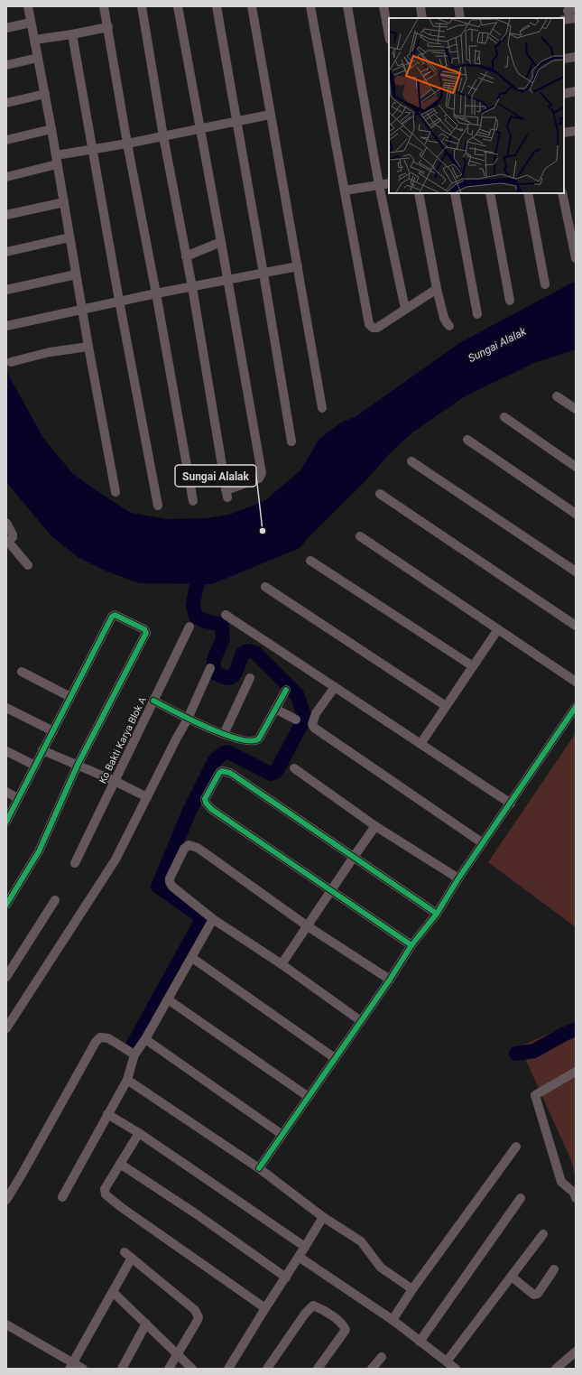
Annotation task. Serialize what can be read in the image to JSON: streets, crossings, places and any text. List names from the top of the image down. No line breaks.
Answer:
{"streets":{"street":["Ko Bakti Karya Blok A"]},"water":["Sungai Alalak"],"places":["Sungai Alalak"]}
